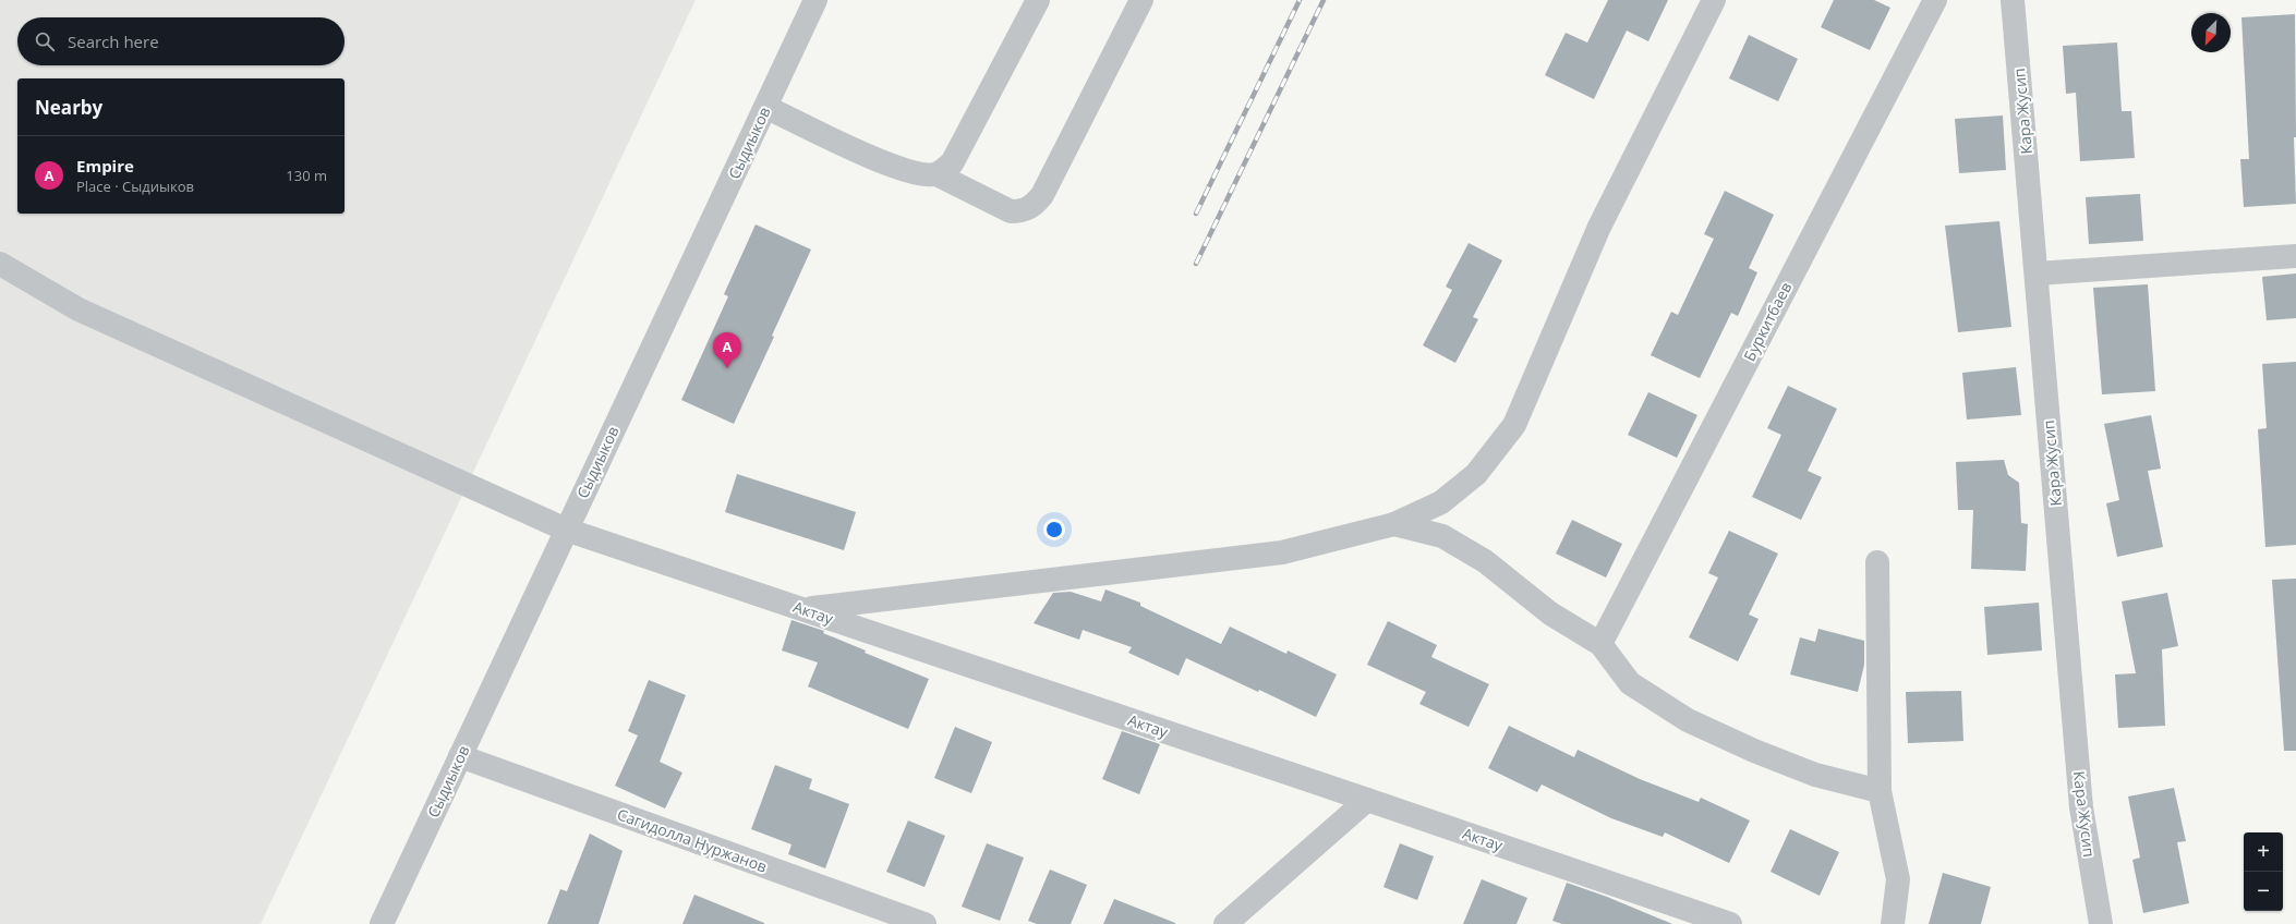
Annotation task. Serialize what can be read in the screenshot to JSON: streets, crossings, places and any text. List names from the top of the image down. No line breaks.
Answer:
{"streets":{"street":["Кара Жусип","Сыдиыков","Буркитбаев","Актау","Сагидолла Нуржанов"]},"crossings":[["Сыдиыков","Актау"],["Сыдиыков","Сагидолла Нуржанов"]],"north":"bottom left","page":{"search":"Search here","heading":"Nearby","list":[{"mark":"A","name":"Empire","note":"Place · Сыдиыков","value":"130 m"}],"pins":"A","map_buttons":["+","−"]}}
